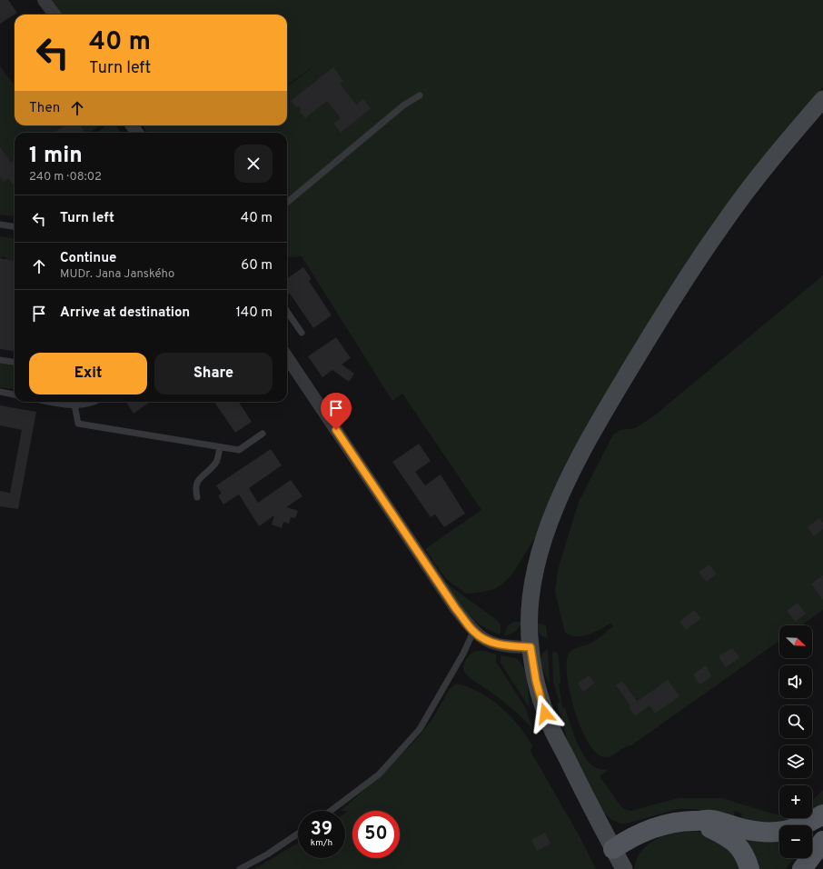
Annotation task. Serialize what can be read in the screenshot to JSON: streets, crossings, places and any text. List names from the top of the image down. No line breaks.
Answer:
{"north":"bottom right","page":{"turn":["40 m","Turn left"],"then":"Then","heading":["1 min","240 m · 08:02"],"list":[{"name":"Turn left","value":"40 m"},{"name":"Continue","note":"MUDr. Jana Janského","value":"60 m"},{"name":"Arrive at destination","value":"140 m"}],"buttons":["Exit","Share"],"map_buttons":["+","−"],"speed":"39 km/h","limit":"50"}}
